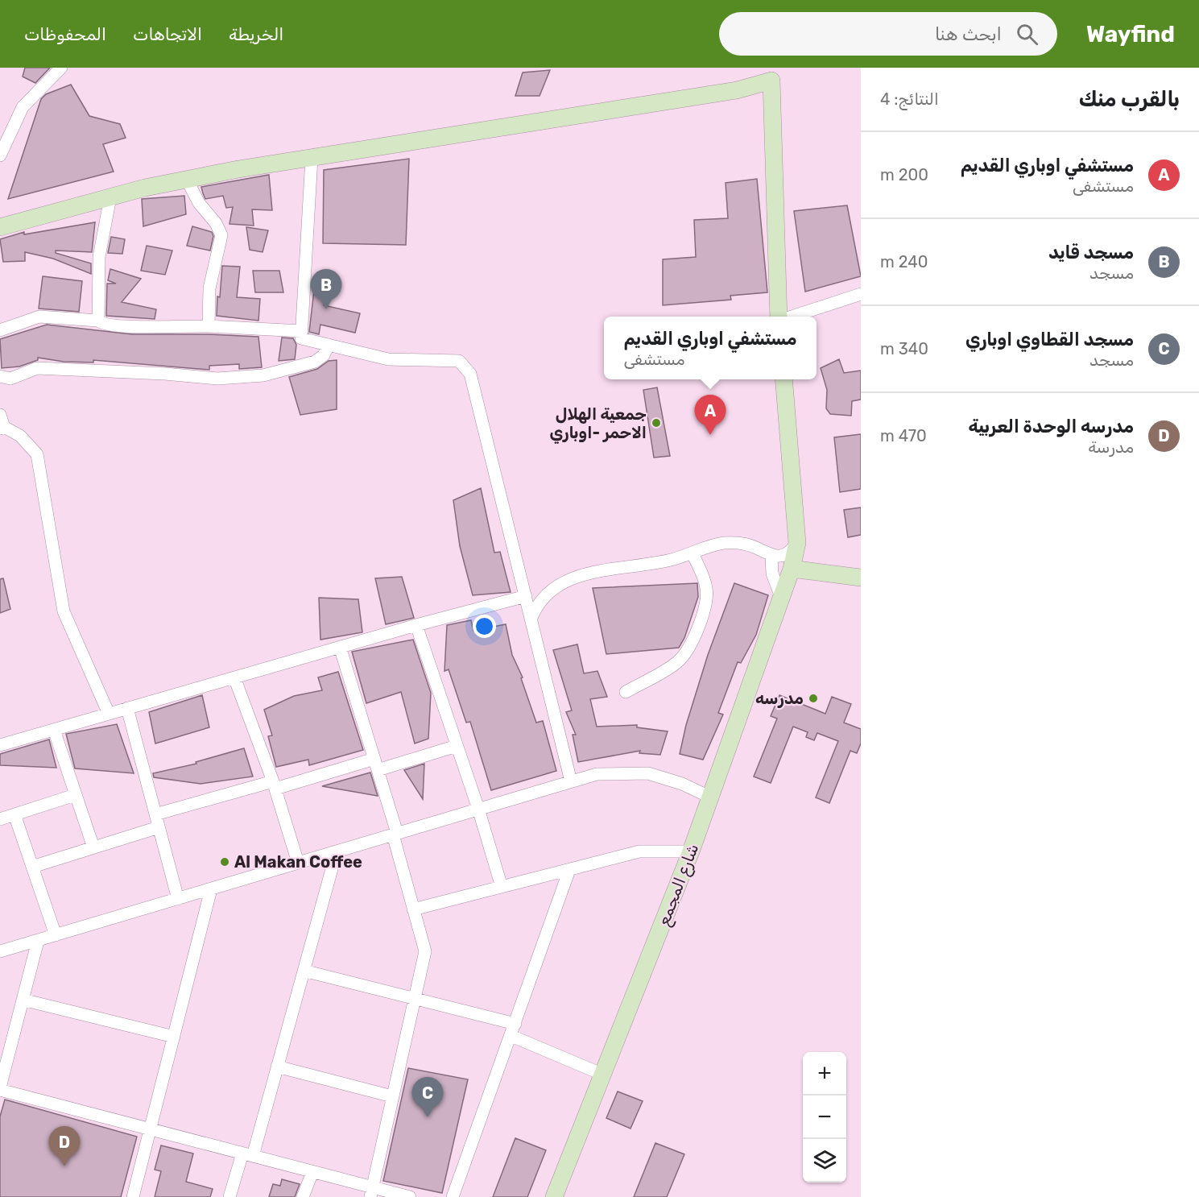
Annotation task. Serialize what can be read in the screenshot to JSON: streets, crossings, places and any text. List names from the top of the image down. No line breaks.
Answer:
{"streets":{"street":["شارع المجمع"]},"places":["جمعية الهلال الاحمر -اوباري","مدرسه","Al Makan Coffee"],"page":{"header":"Wayfind","search":"ابحث هنا","nav":["الخريطة","الاتجاهات","المحفوظات"],"heading":["بالقرب منك","النتائج: 4"],"list":[{"mark":"A","name":"مستشفي اوباري القديم","note":"مستشفى","value":"200 m"},{"mark":"B","name":"مسجد قايد","note":"مسجد","value":"240 m"},{"mark":"C","name":"مسجد القطاوي اوباري","note":"مسجد","value":"340 m"},{"mark":"D","name":"مدرسه الوحدة العربية","note":"مدرسة","value":"470 m"}],"pins":["B","A","C","D"],"popup":["مستشفي اوباري القديم","مستشفى"],"map_buttons":["+","−"]}}
